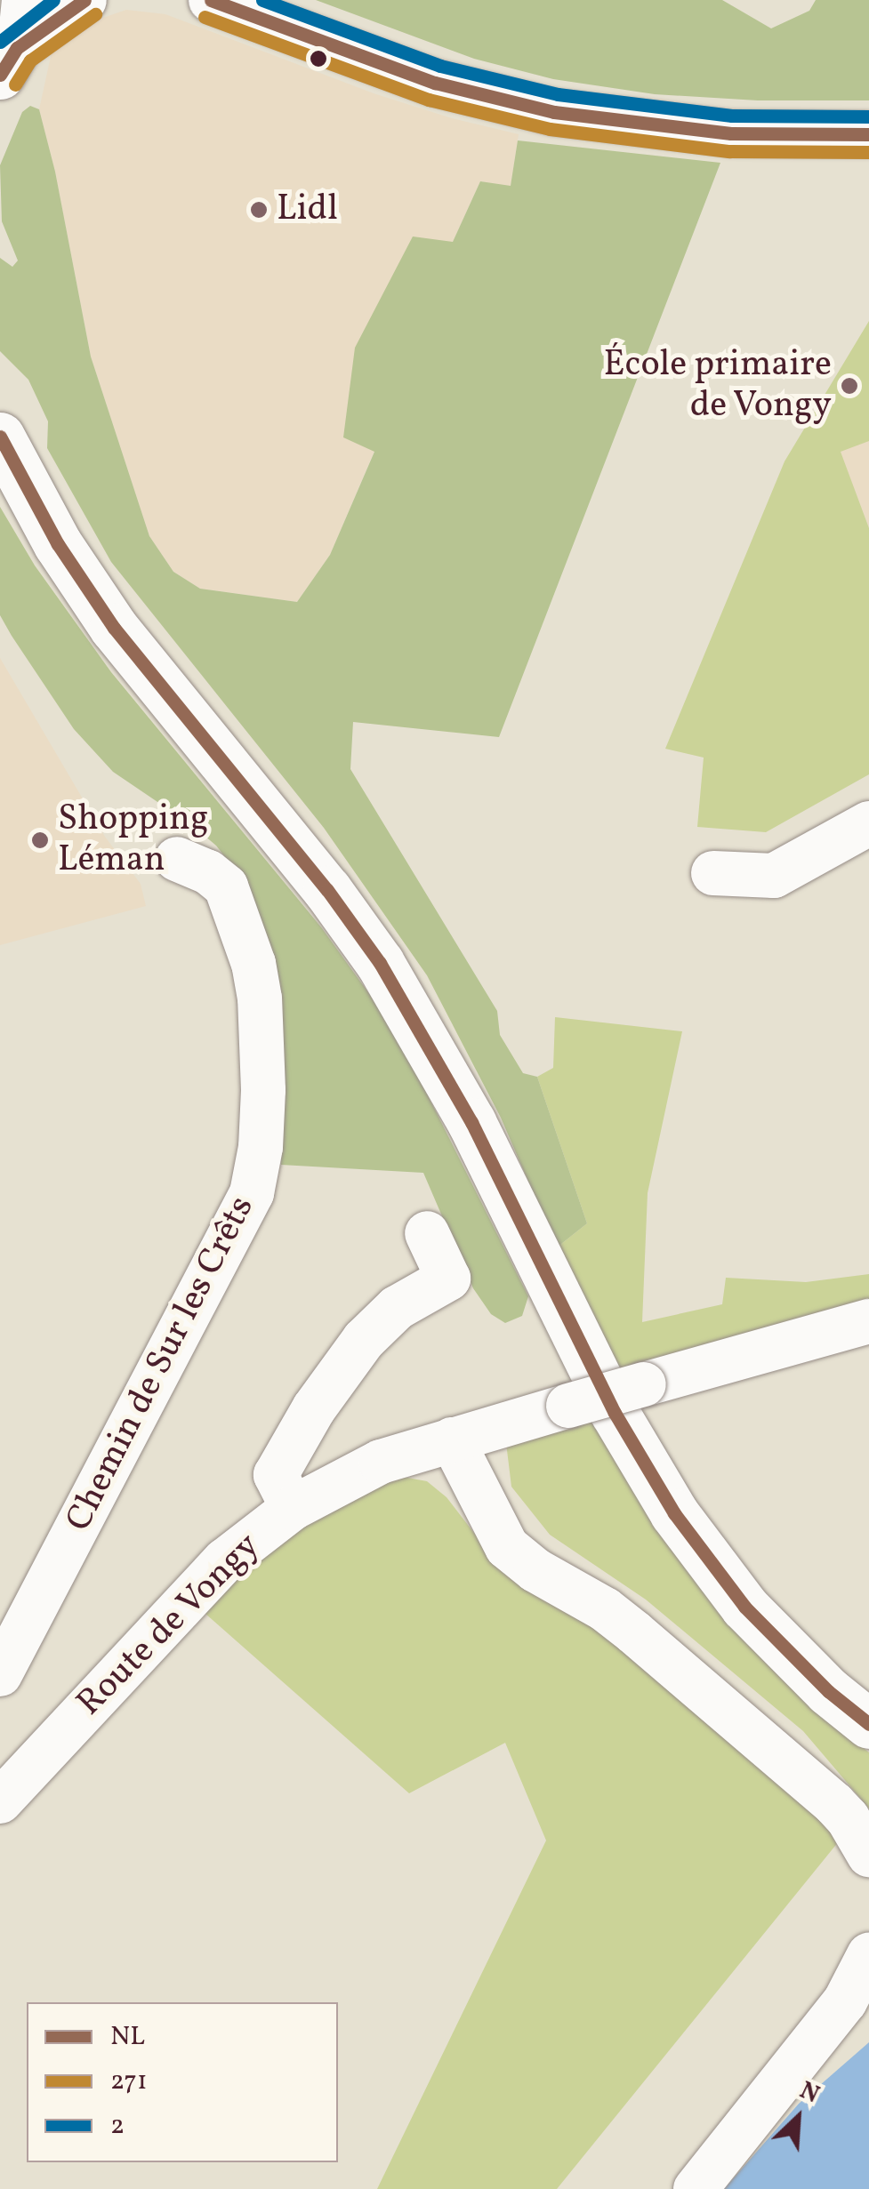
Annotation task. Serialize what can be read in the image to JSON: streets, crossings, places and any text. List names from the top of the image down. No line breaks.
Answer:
{"streets":{"street":["Chemin de Sur les Crêts","Route de Vongy"]},"places":["Lidl","École primaire de Vongy","Shopping Léman"],"lines":["transit line NL","transit line 2","transit line 271"],"legend":["NL","271","2"],"north":"top right"}
